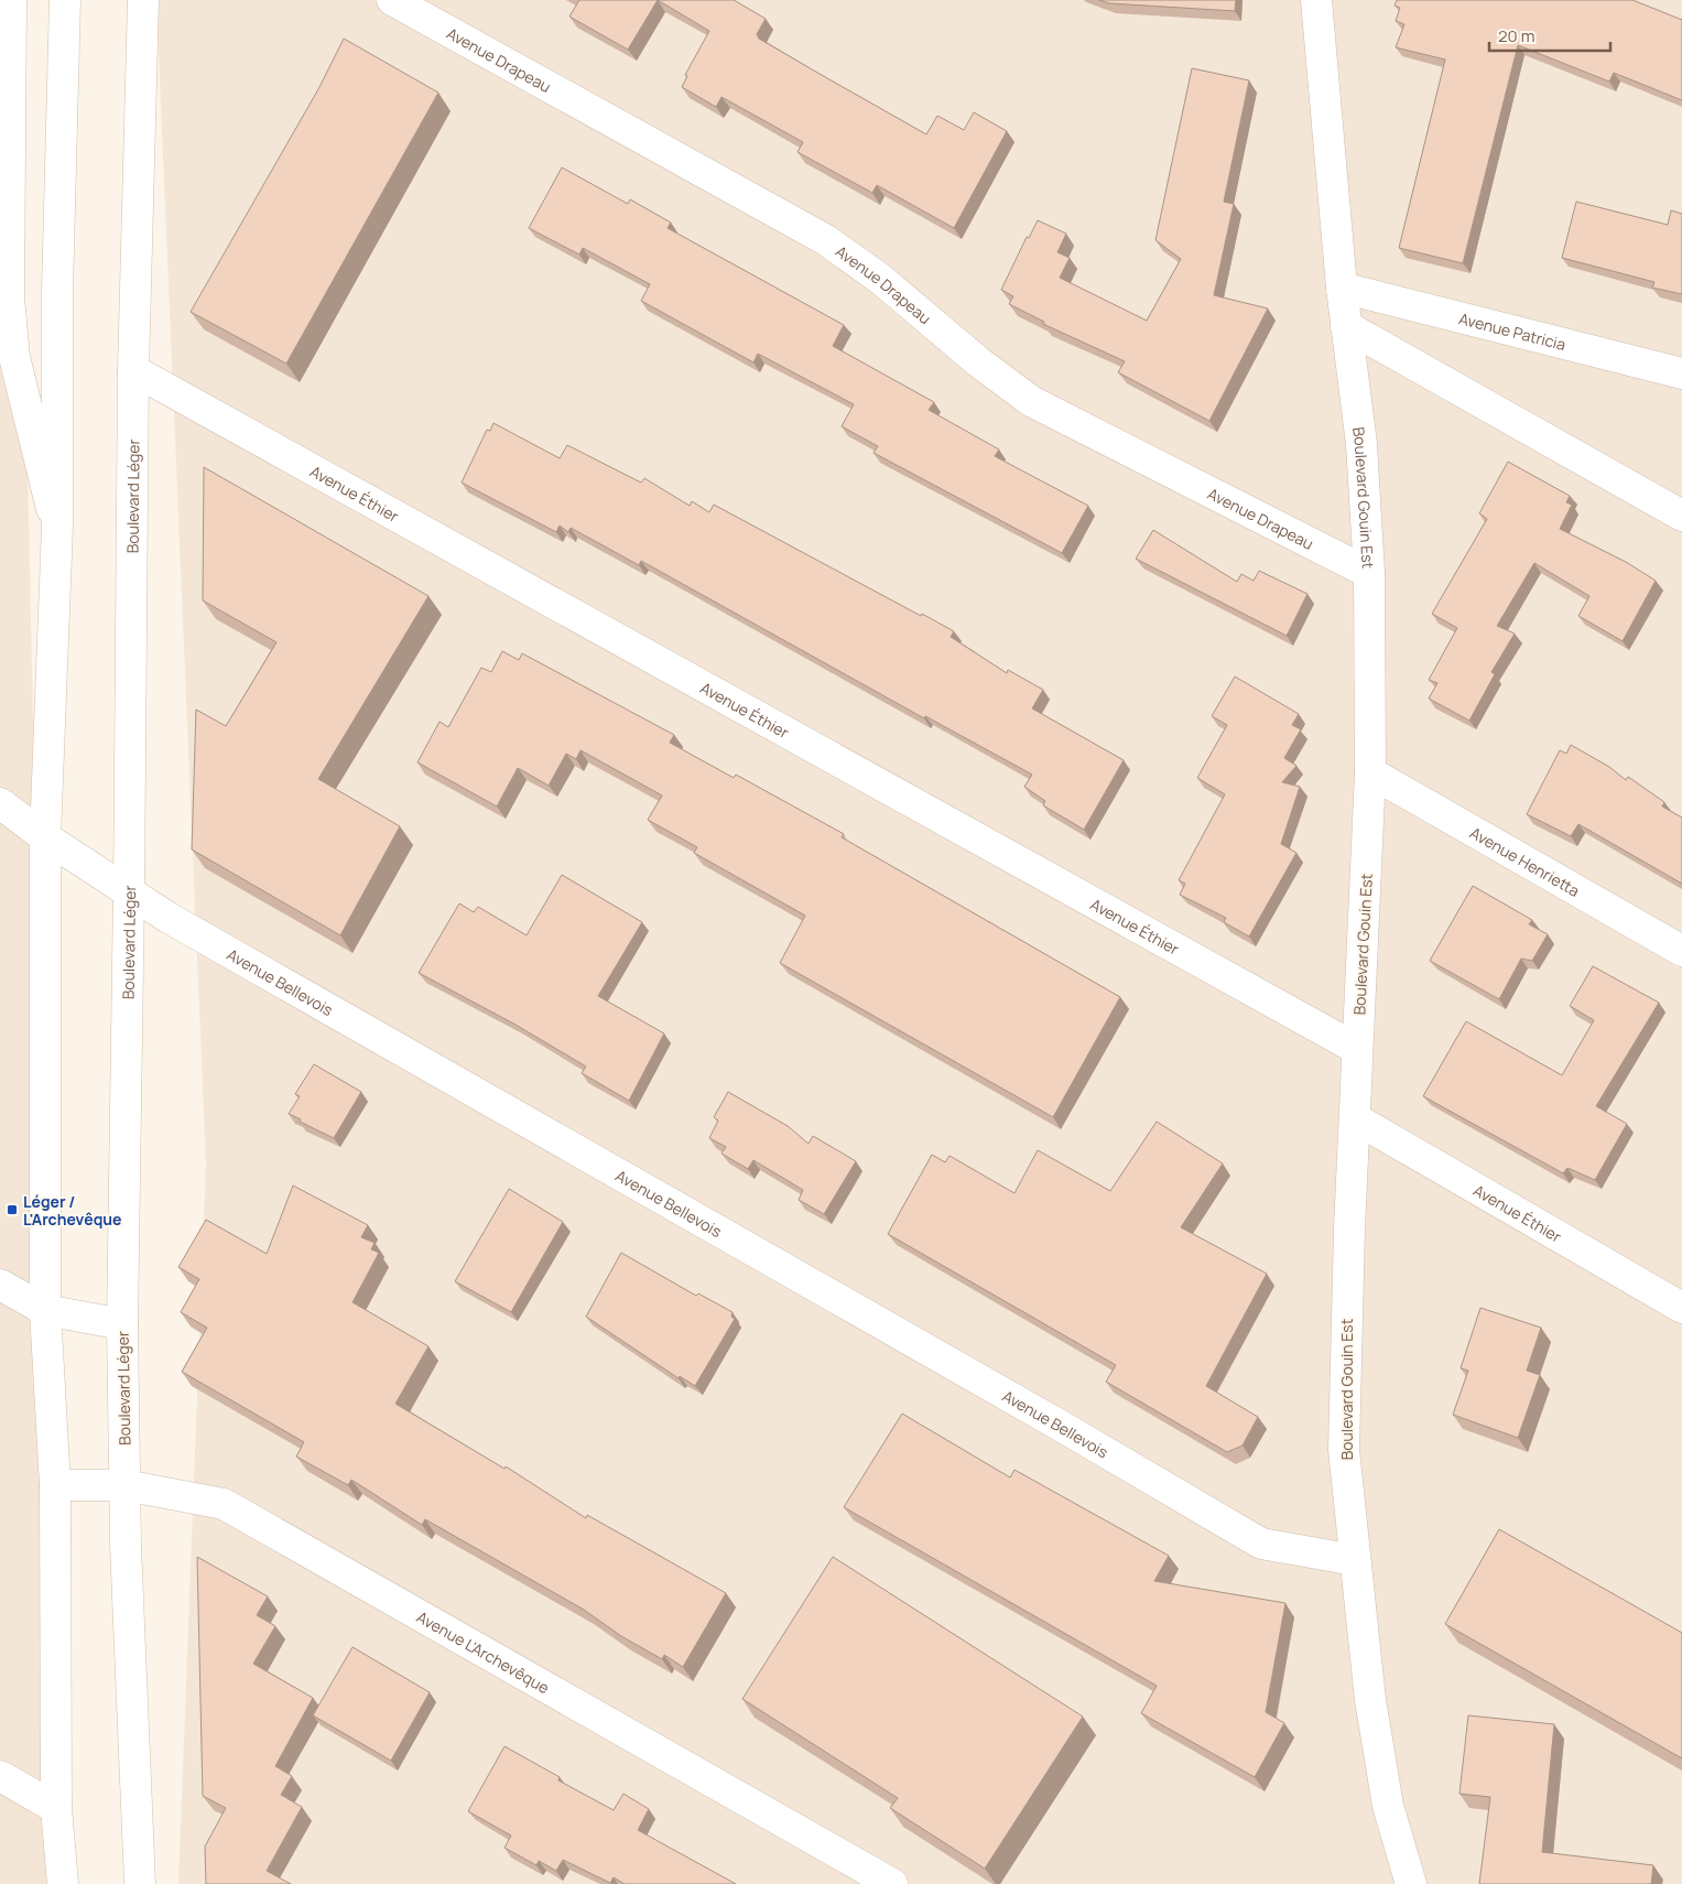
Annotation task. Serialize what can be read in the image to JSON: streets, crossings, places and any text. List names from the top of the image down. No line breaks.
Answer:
{"streets":{"street":["Avenue Drapeau","Avenue Patricia","Avenue Éthier","Boulevard Léger","Boulevard Gouin Est","Avenue Henrietta","Avenue Bellevois","Avenue L'Archevêque"]},"crossings":[["Avenue Drapeau","Boulevard Gouin Est"],["Avenue Patricia","Boulevard Gouin Est"],["Avenue Éthier","Boulevard Léger"],["Avenue Éthier","Boulevard Gouin Est"],["Boulevard Léger","Avenue Bellevois"],["Boulevard Léger","Avenue L'Archevêque"],["Boulevard Gouin Est","Avenue Henrietta"],["Boulevard Gouin Est","Avenue Bellevois"]],"places":{"transit":["Léger / L'Archevêque"]},"scale_bar":"20 m"}
